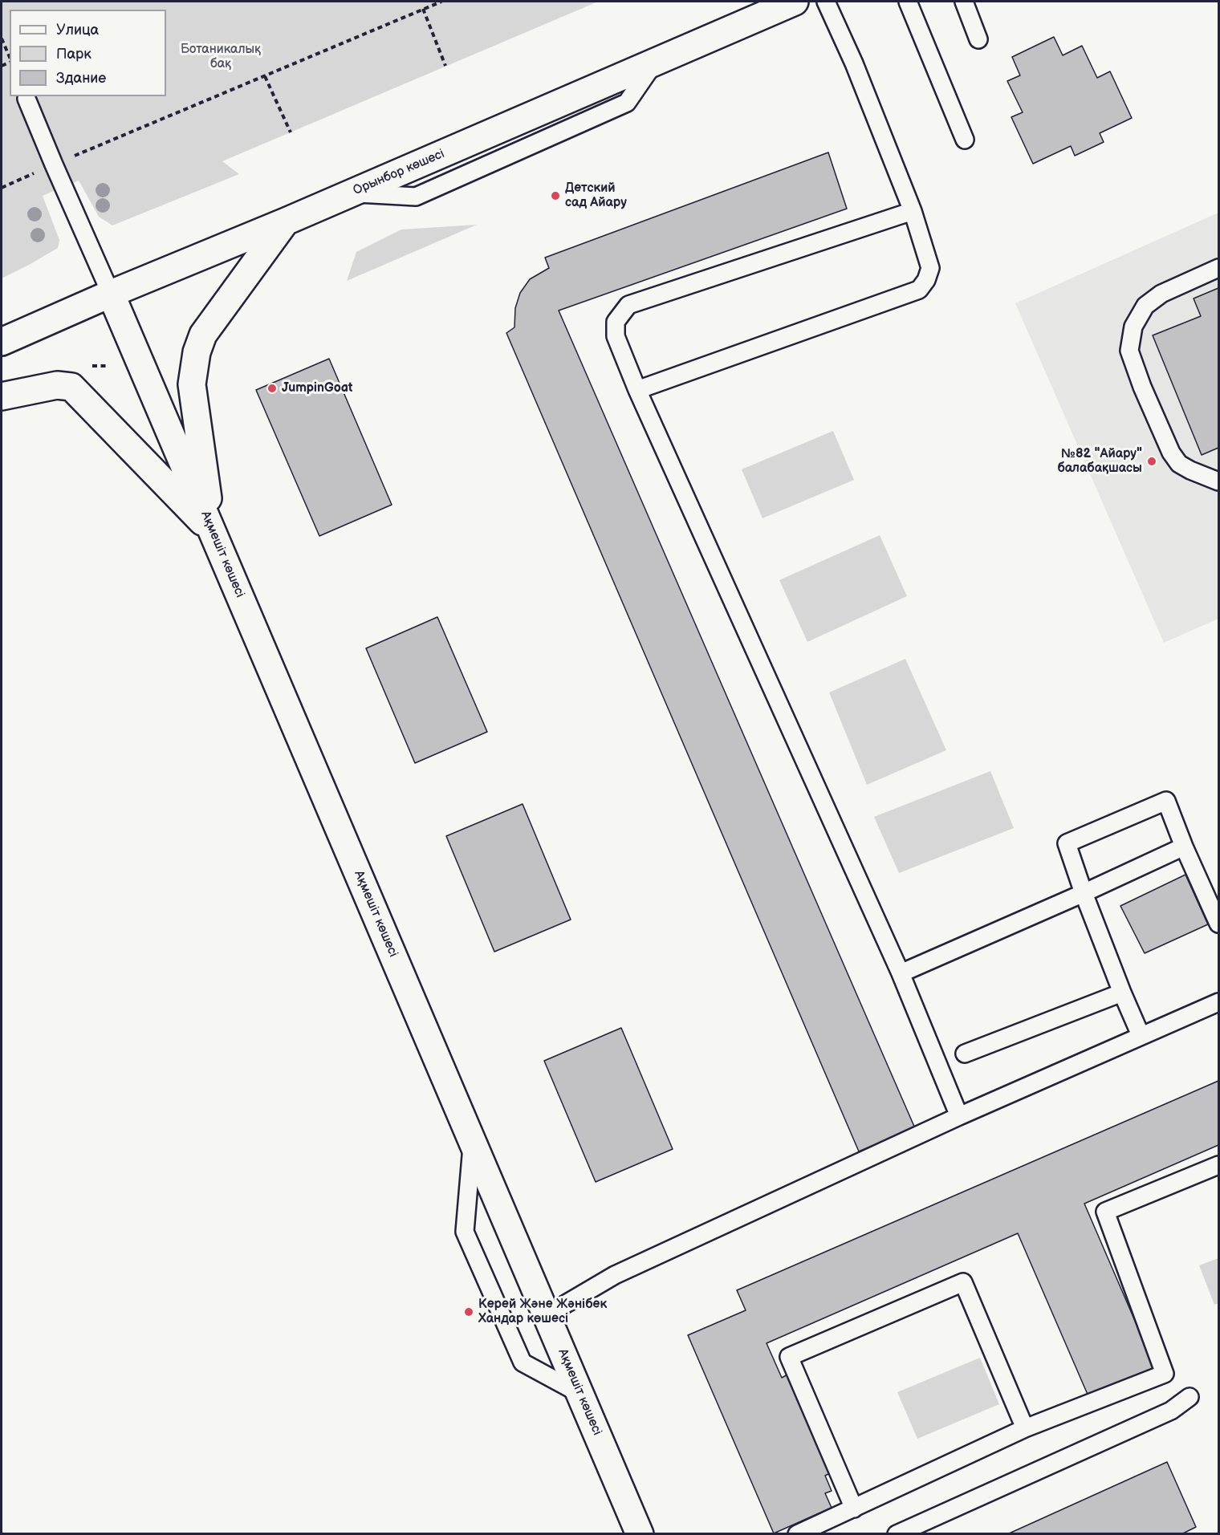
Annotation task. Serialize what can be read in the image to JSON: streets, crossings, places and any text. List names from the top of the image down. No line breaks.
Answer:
{"streets":{"street":["Орынбор көшесі","Ақмешіт көшесі"]},"crossings":[["Орынбор көшесі","Ақмешіт көшесі"]],"parks":["Ботаникалық бақ"],"places":["Детский сад Айару","JumpinGoat","№82 \"Айару\" балабақшасы","Керей Және Жәнібек Хандар көшесі"],"legend":["Улица","Парк","Здание"]}
